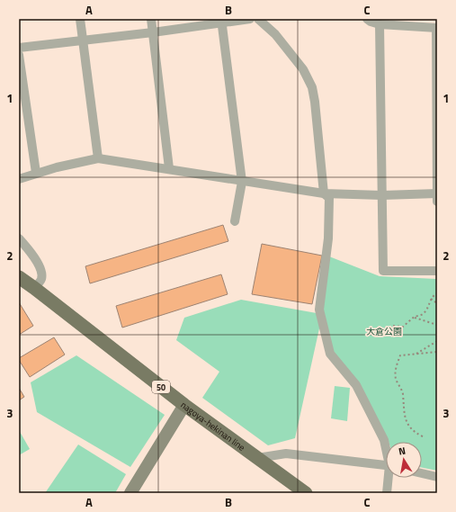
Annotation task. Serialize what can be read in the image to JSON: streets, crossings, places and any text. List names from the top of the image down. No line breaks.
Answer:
{"streets":{"main road":["50","nagoya-hekinan line"]},"parks":["大倉公園"],"north":"top","grid":{"columns":["A","B","C"],"rows":["1","2","3"]}}
